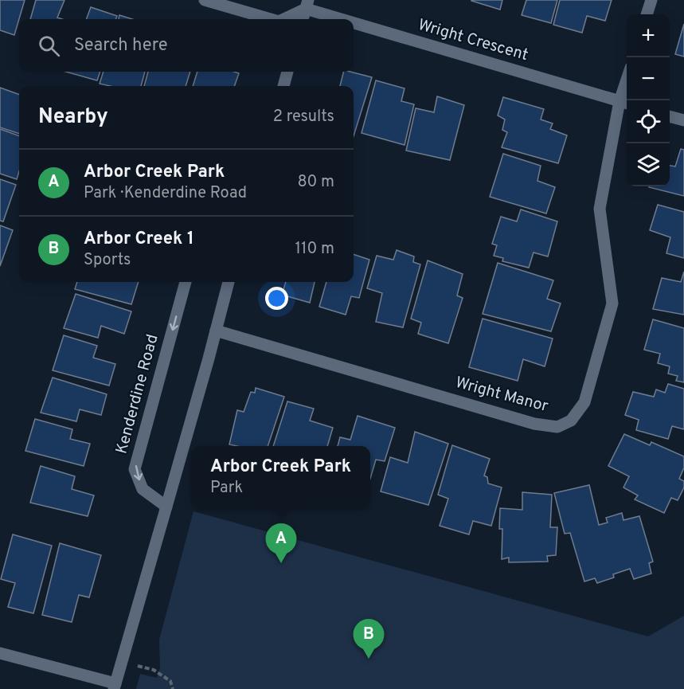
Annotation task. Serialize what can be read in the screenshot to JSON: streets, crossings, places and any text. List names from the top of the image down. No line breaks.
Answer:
{"streets":{"street":["Wright Crescent","Kenderdine Road","Wright Manor"]},"crossings":[["Wright Crescent","Wright Manor"]],"page":{"map_buttons":["+","−"],"search":"Search here","heading":["Nearby","2 results"],"list":[{"mark":"A","name":"Arbor Creek Park","note":"Park · Kenderdine Road","value":"80 m"},{"mark":"B","name":"Arbor Creek 1","note":"Sports","value":"110 m"}],"popup":["Arbor Creek Park","Park"],"pins":["A","B"]}}
